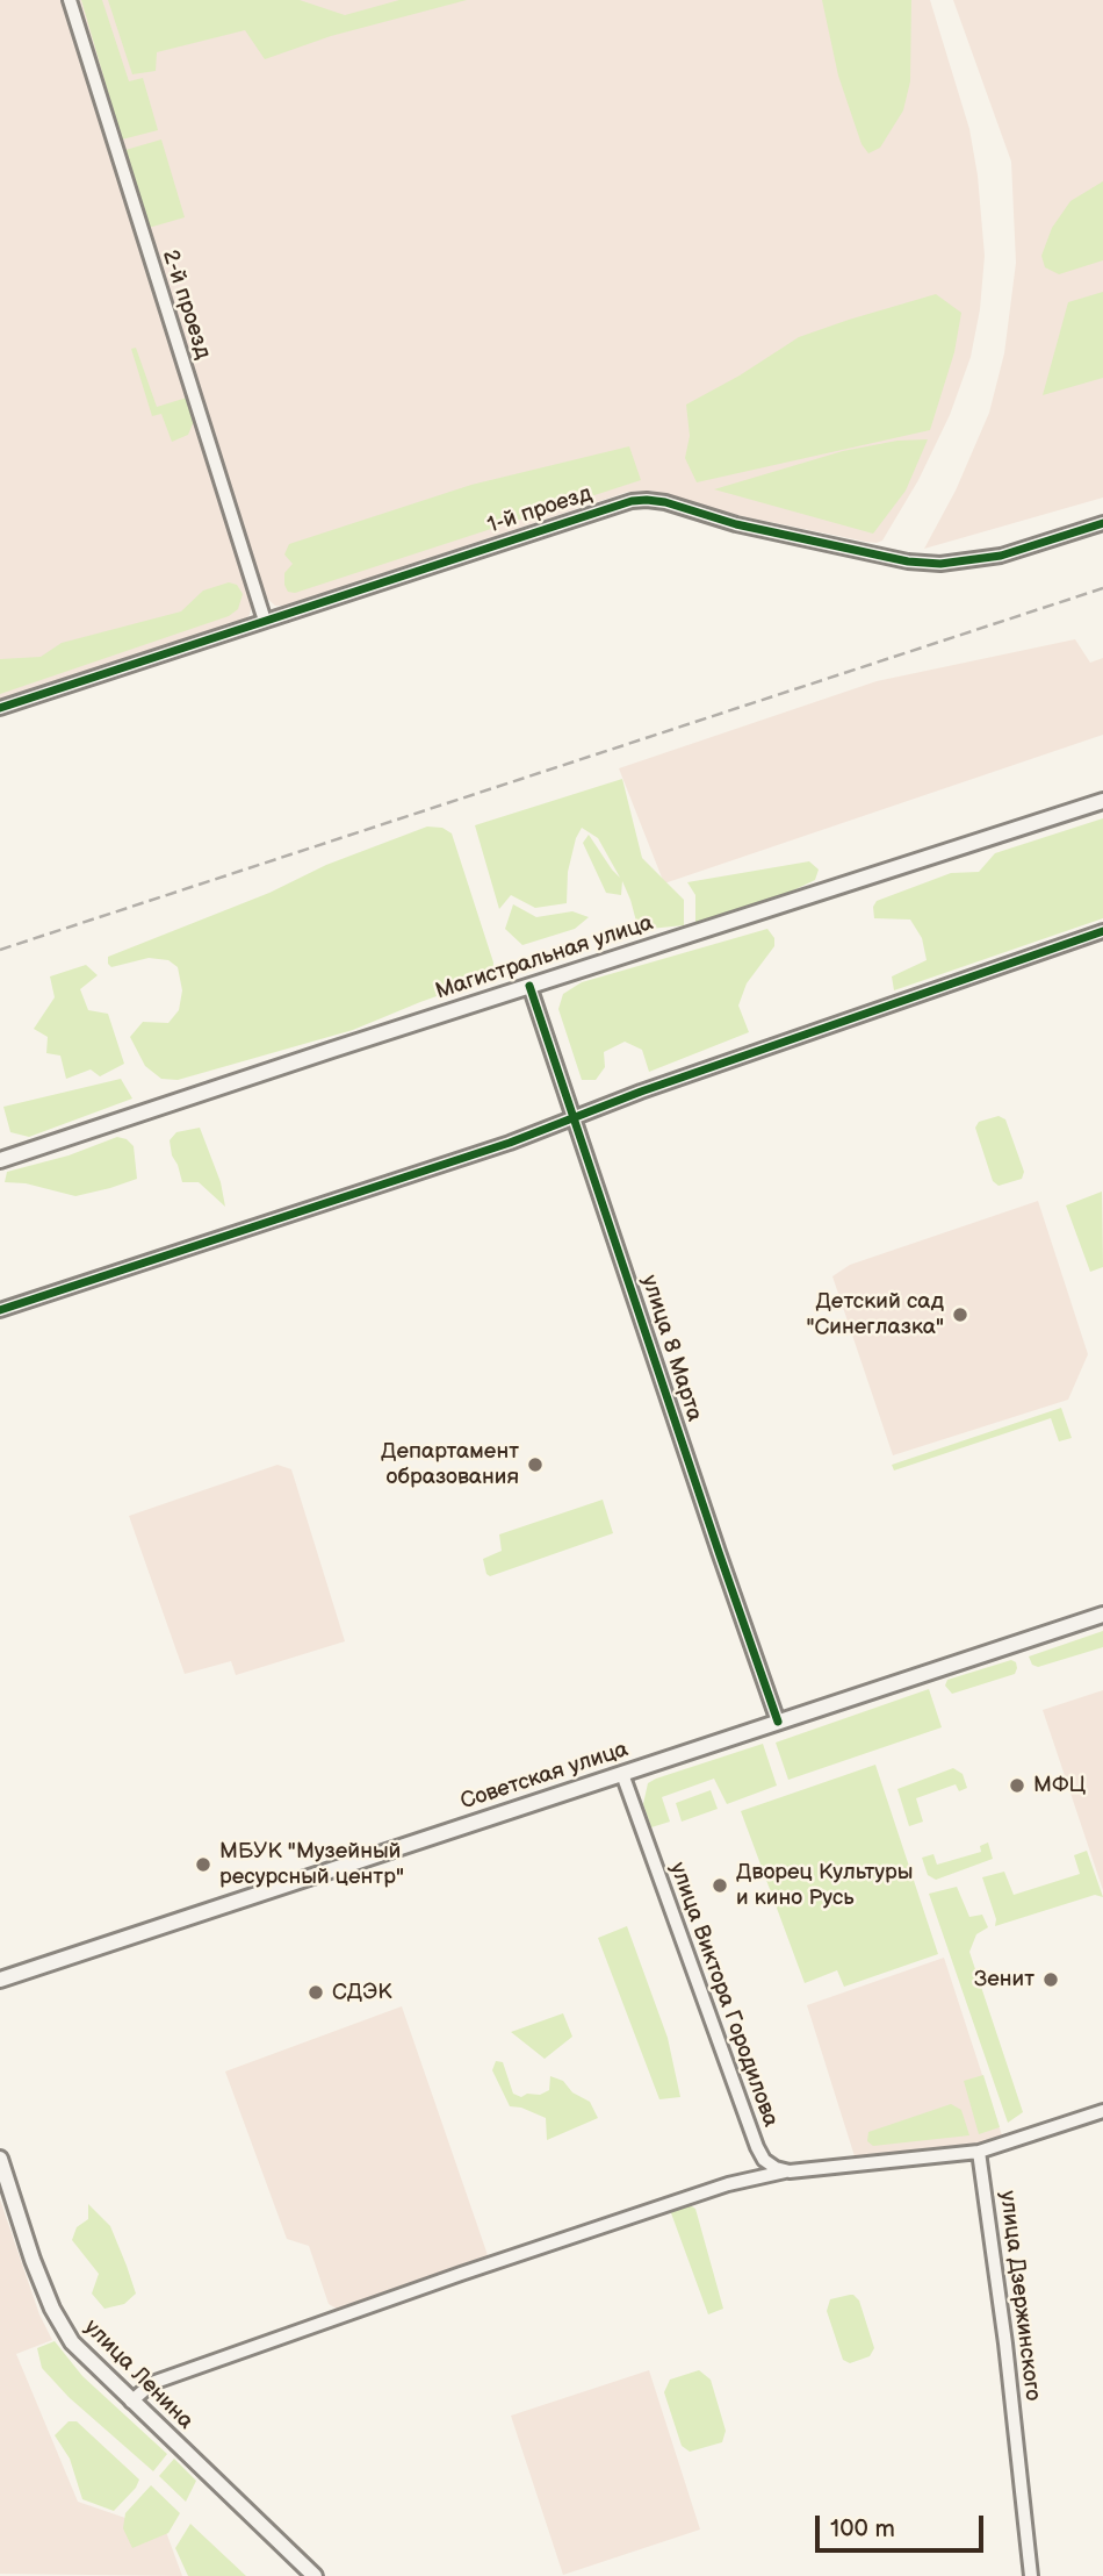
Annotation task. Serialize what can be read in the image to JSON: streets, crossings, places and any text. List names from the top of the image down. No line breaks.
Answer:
{"streets":{"main road":["Магистральная улица","Советская улица","улица Ленина"],"street":["2-й проезд","1-й проезд","улица 8 Марта","улица Виктора Городилова","улица Дзержинского"]},"crossings":[["2-й проезд","1-й проезд"],["Магистральная улица","улица 8 Марта"],["улица 8 Марта","Советская улица"],["Советская улица","улица Виктора Городилова"]],"places":["Детский сад \"Синеглазка\"","Департамент образования","МФЦ","МБУК \"Музейный ресурсный центр\"","Дворец Культуры и кино Русь","Зенит","СДЭК"],"scale_bar":"100 m"}
